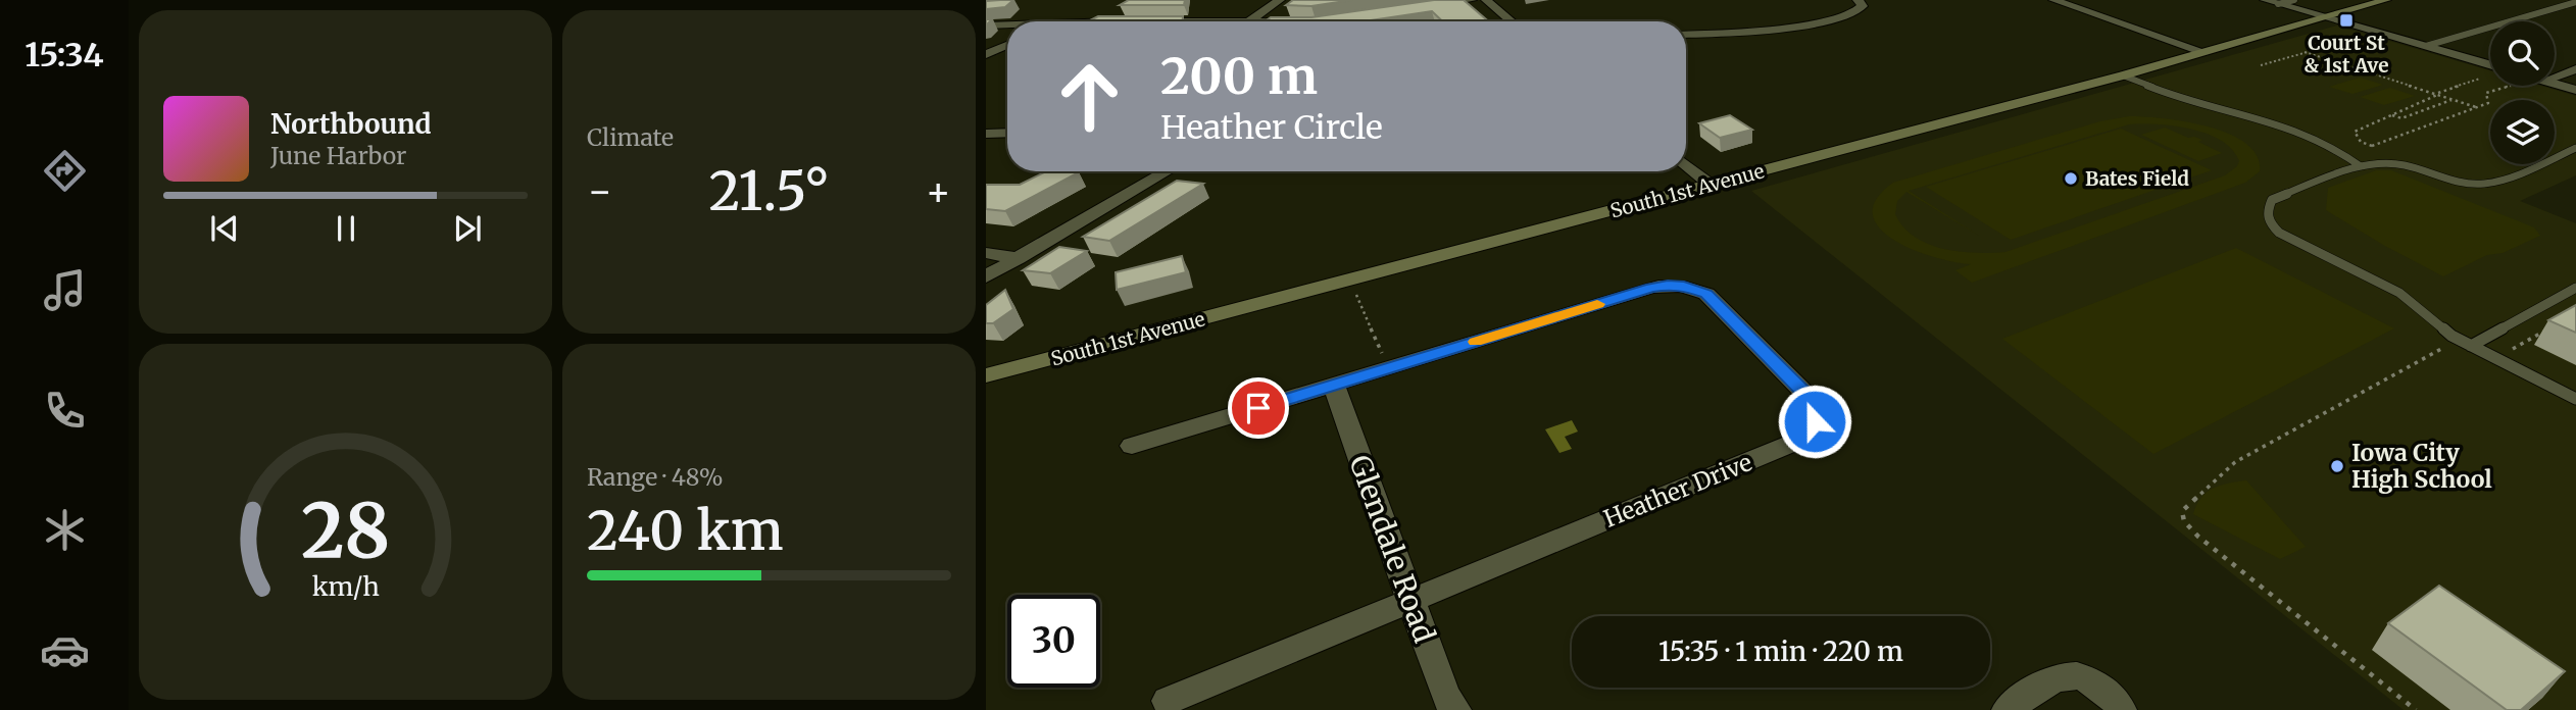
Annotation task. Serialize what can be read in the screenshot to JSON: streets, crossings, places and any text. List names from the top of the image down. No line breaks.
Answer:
{"streets":{"main road":["South 1st Avenue"],"street":["Heather Drive","Glendale Road"]},"crossings":[["Heather Drive","Glendale Road"]],"places":{"transit":["Court St & 1st Ave"],"other":["Bates Field","Iowa City High School"]},"page":{"tabs":"15:34","tile":["Climate",["Range · 48%","240 km"]],"turn":["200 m","Heather Circle"],"song":["Northbound","June Harbor"],"heat":["−","21.5°","+"],"limit":"30","trip":"15:35 · 1 min · 220 m","gauge":["28","km/h"]}}
